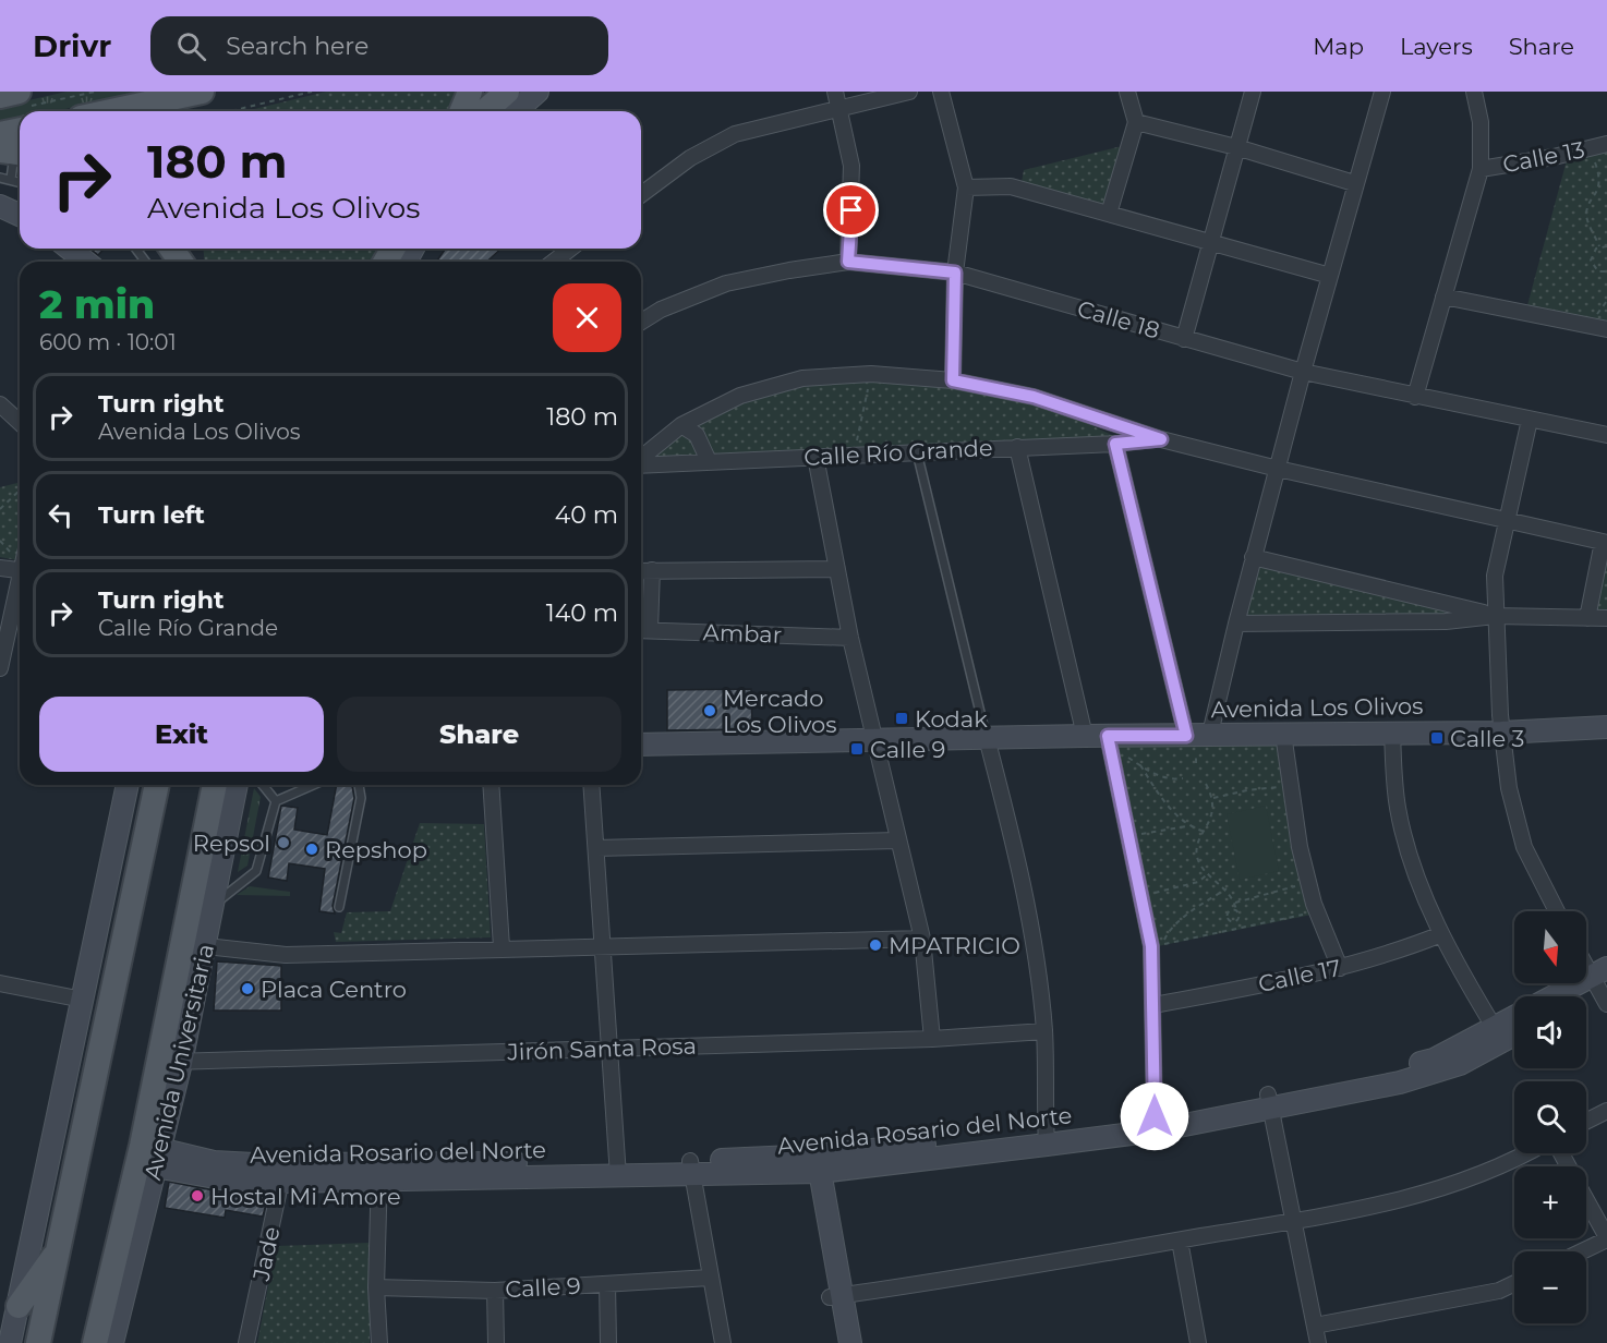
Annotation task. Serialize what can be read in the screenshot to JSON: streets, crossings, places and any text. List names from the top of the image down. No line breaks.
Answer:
{"streets":{"main road":["Avenida Universitaria"],"street":["Calle 13","Calle 18","Calle Río Grande","Ambar","Avenida Los Olivos","Calle 17","Jirón Santa Rosa","Avenida Rosario del Norte","Jade","Calle 9"]},"crossings":[["Jirón Santa Rosa","Avenida Universitaria"],["Avenida Universitaria","Avenida Rosario del Norte"],["Avenida Rosario del Norte","Jade"]],"places":{"other":["Mercado Los Olivos","Repsol","Repshop","MPATRICIO","Placa Centro","Hostal Mi Amore"],"transit":["Kodak","Calle 3","Calle 9"]},"north":"bottom","page":{"header":"Drivr","search":"Search here","nav":["Map","Layers","Share"],"turn":["180 m","Avenida Los Olivos"],"heading":["2 min","600 m · 10:01"],"list":[{"name":"Turn right","note":"Avenida Los Olivos","value":"180 m"},{"name":"Turn left","value":"40 m"},{"name":"Turn right","note":"Calle Río Grande","value":"140 m"}],"buttons":["Exit","Share"],"map_buttons":["+","−"]}}
